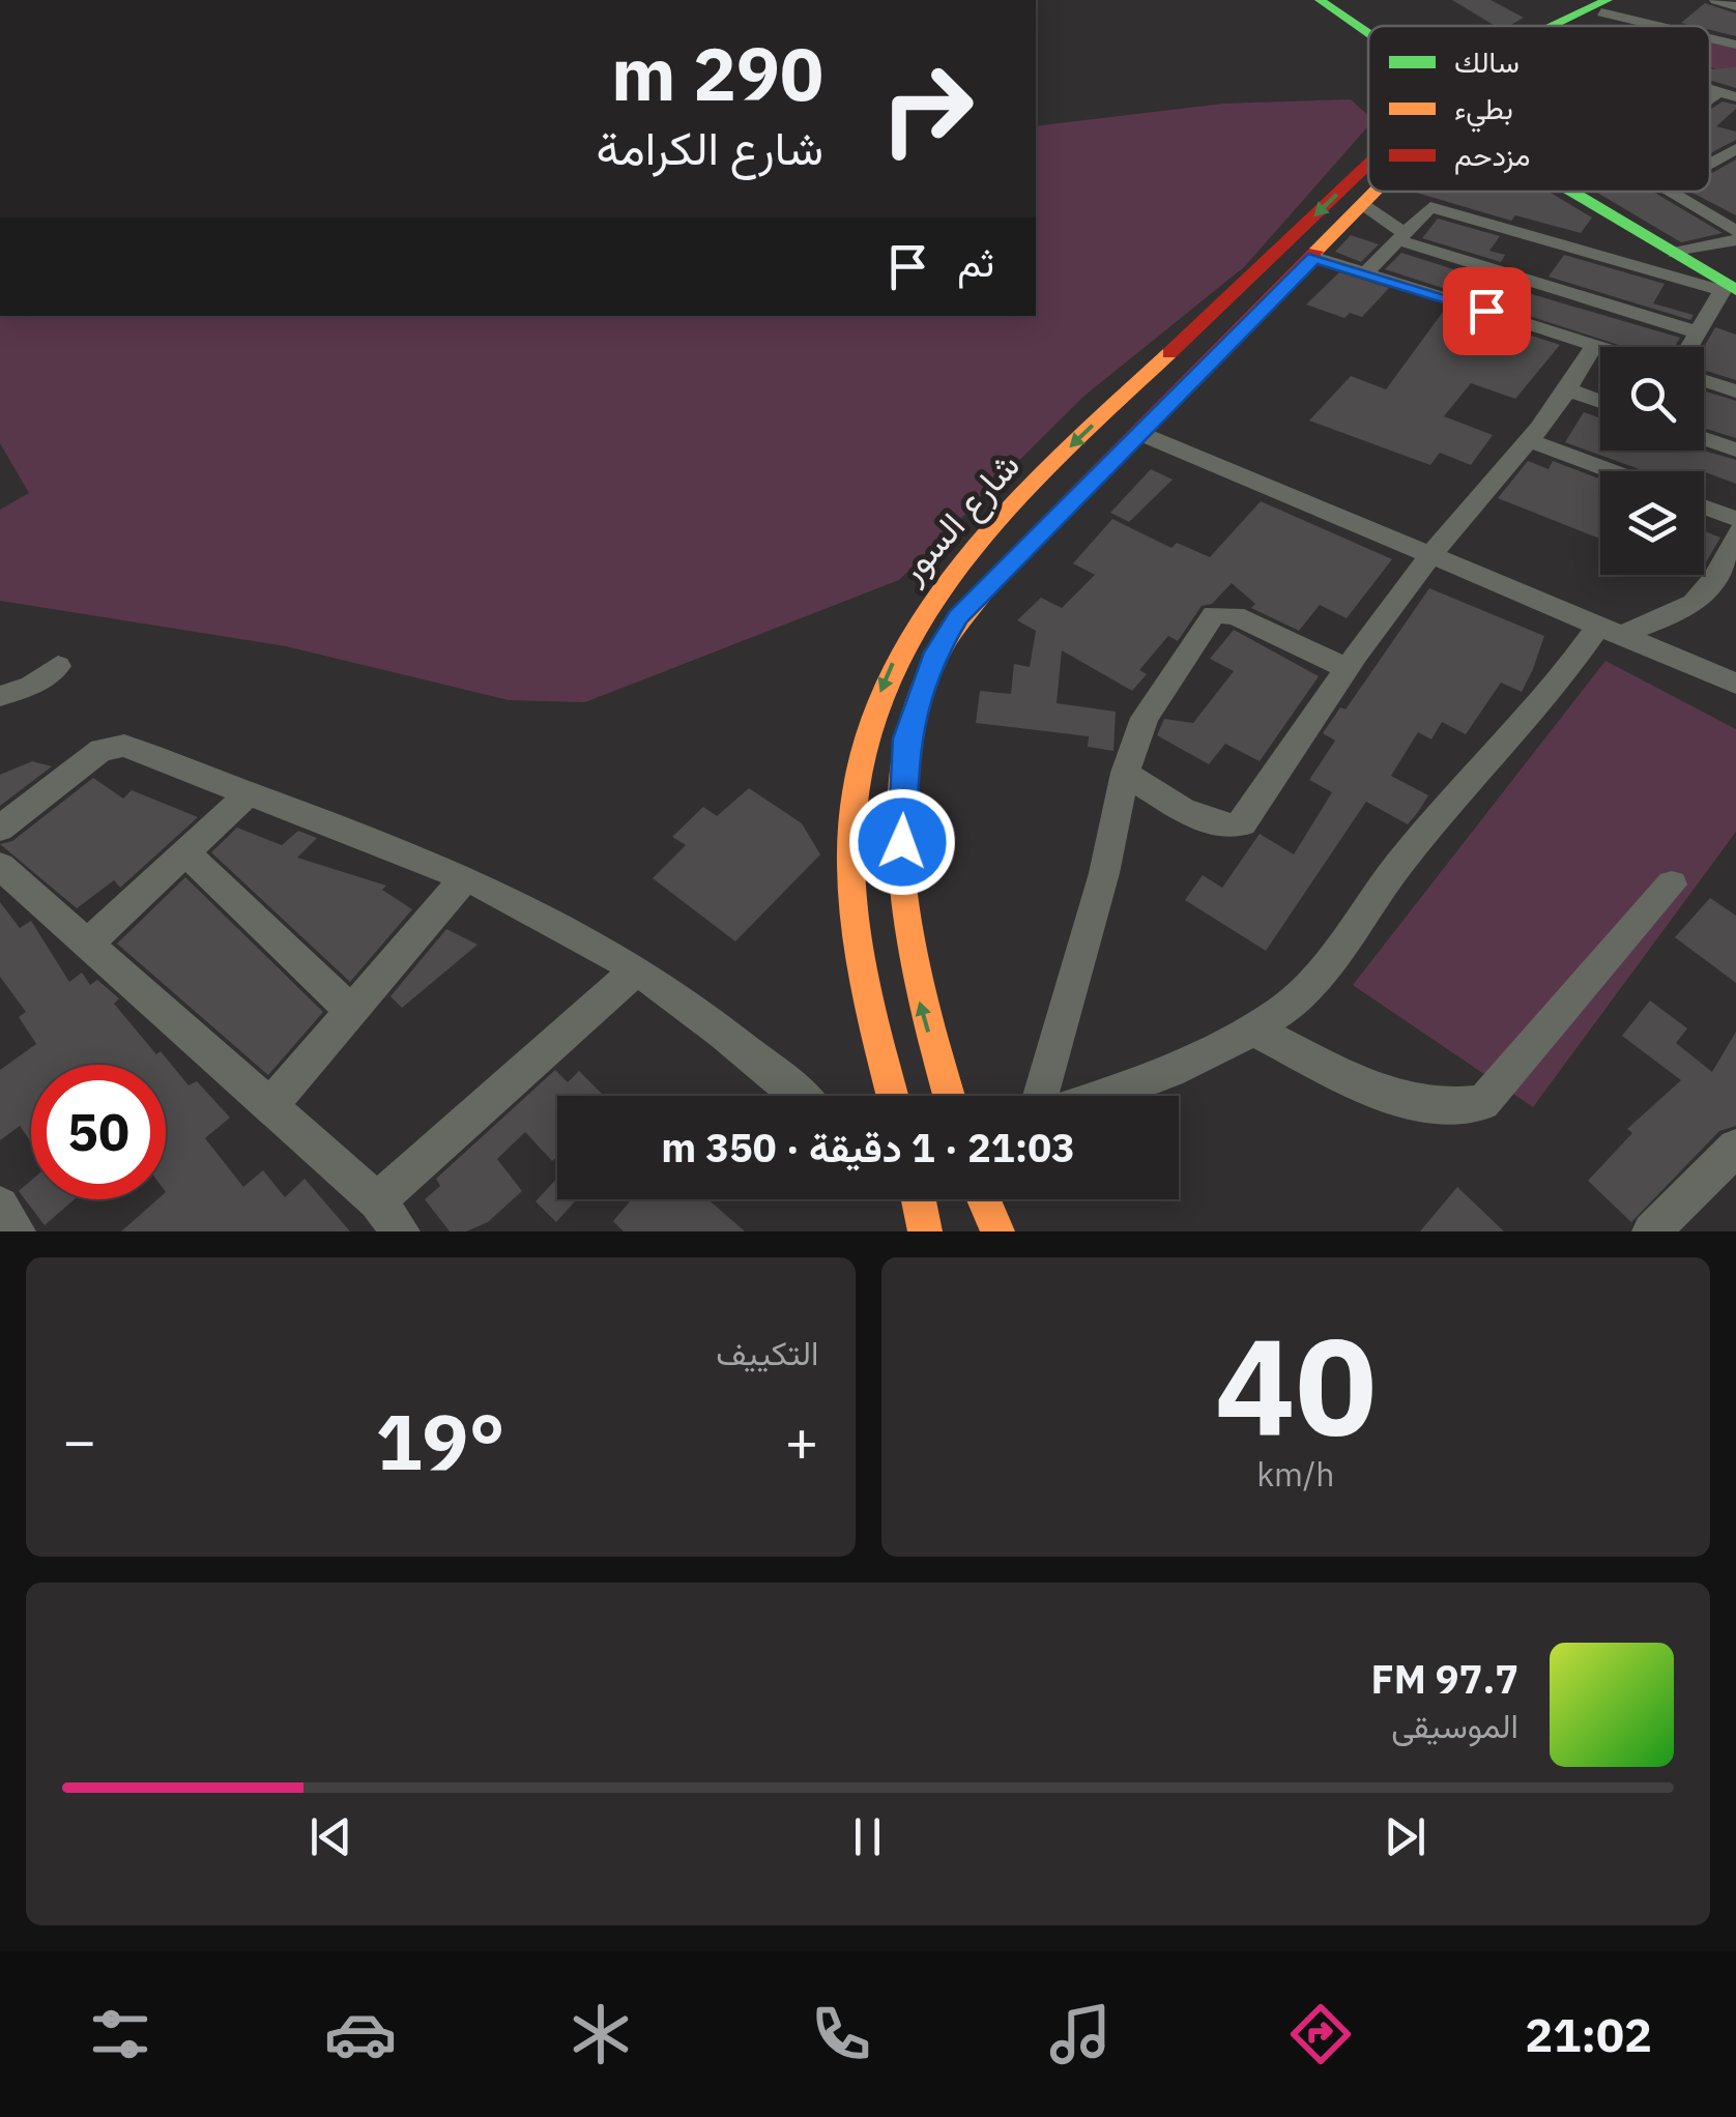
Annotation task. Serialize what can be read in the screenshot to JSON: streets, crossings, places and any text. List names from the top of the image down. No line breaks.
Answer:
{"streets":{"main road":["شارع السور"]},"legend":["سالك","بطيء","مزدحم"],"page":{"turn":["290 m","شارع الكرامة"],"then":"ثم","limit":"50","trip":"21:03 · 1 دقيقة · 350 m","tile":[["40","km/h"],"التكييف"],"heat":["−","19°","+"],"song":["97.7 FM","الموسيقى"],"tabs":"21:02"}}
